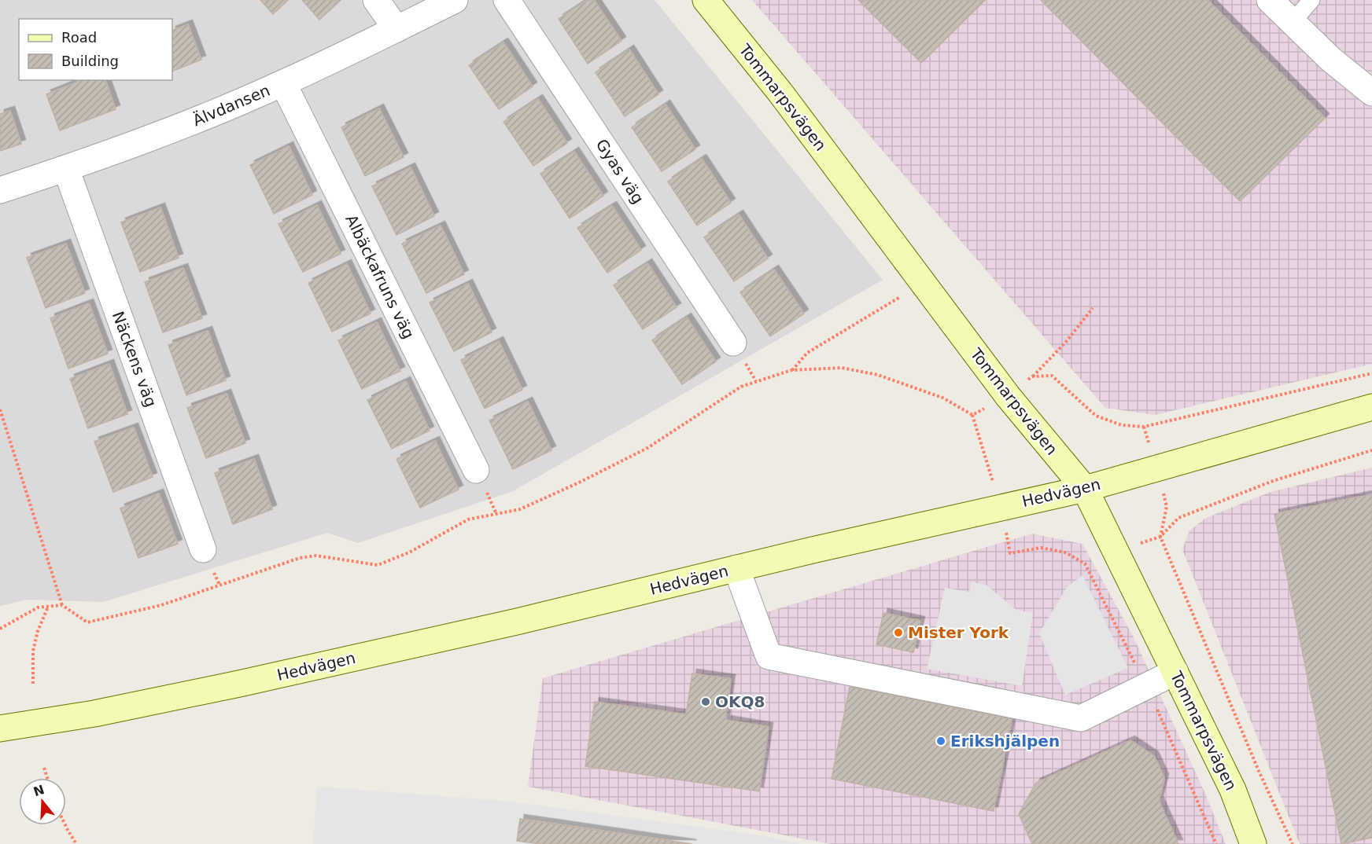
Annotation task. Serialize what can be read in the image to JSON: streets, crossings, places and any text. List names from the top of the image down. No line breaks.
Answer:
{"streets":{"main road":["Tommarpsvägen","Hedvägen"],"street":["Älvdansen","Gyas väg","Albäckafruns väg","Näckens väg"]},"crossings":[["Tommarpsvägen","Hedvägen"],["Älvdansen","Albäckafruns väg"],["Älvdansen","Näckens väg"]],"places":["Mister York","OKQ8","Erikshjälpen"],"legend":["Road","Building"],"north":"top"}
